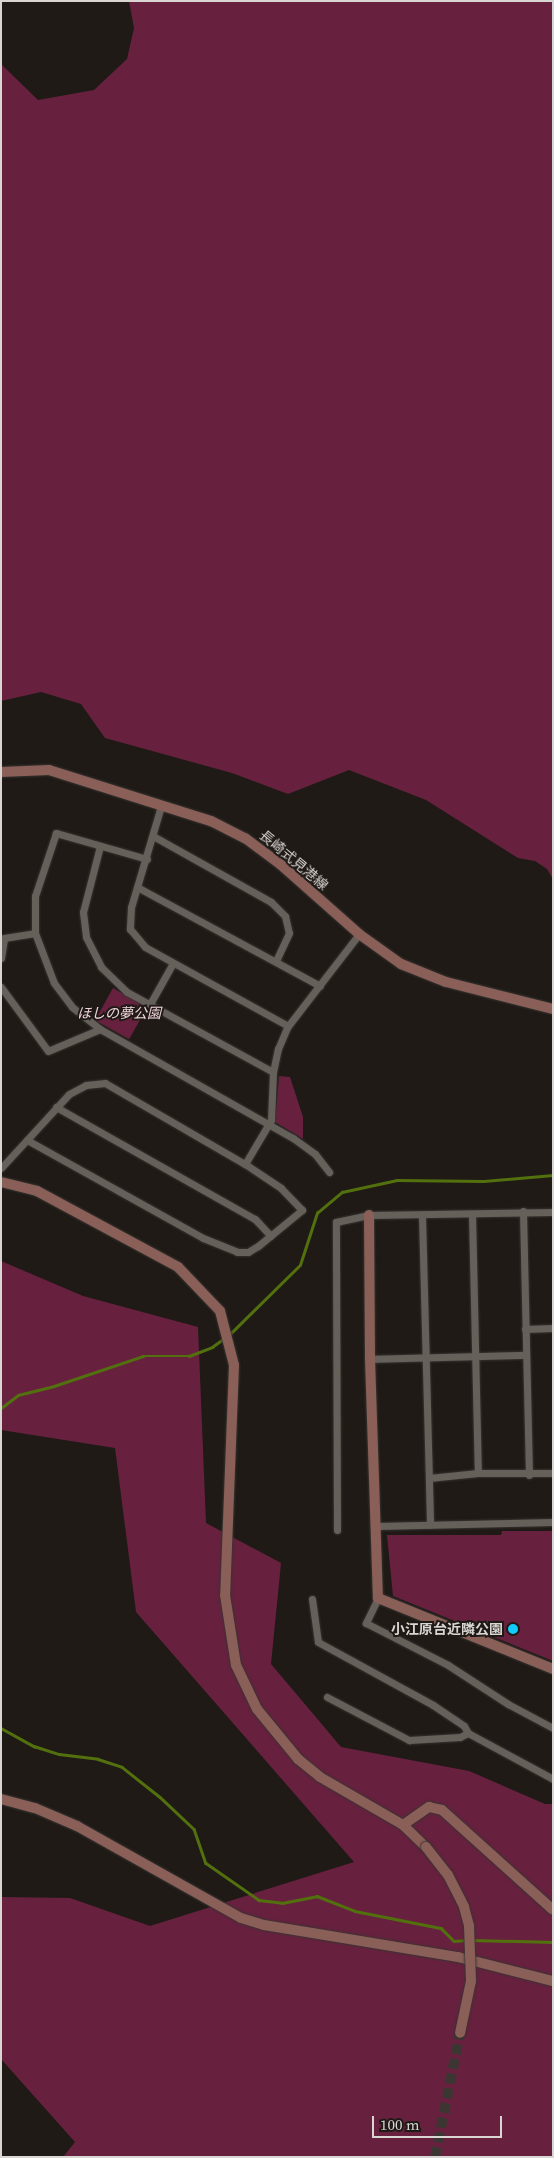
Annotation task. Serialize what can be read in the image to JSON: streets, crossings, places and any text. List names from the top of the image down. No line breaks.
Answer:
{"streets":{"street":["長崎式見港線"]},"parks":["ほしの夢公園"],"places":["小江原台近隣公園"],"scale_bar":"100 m"}
